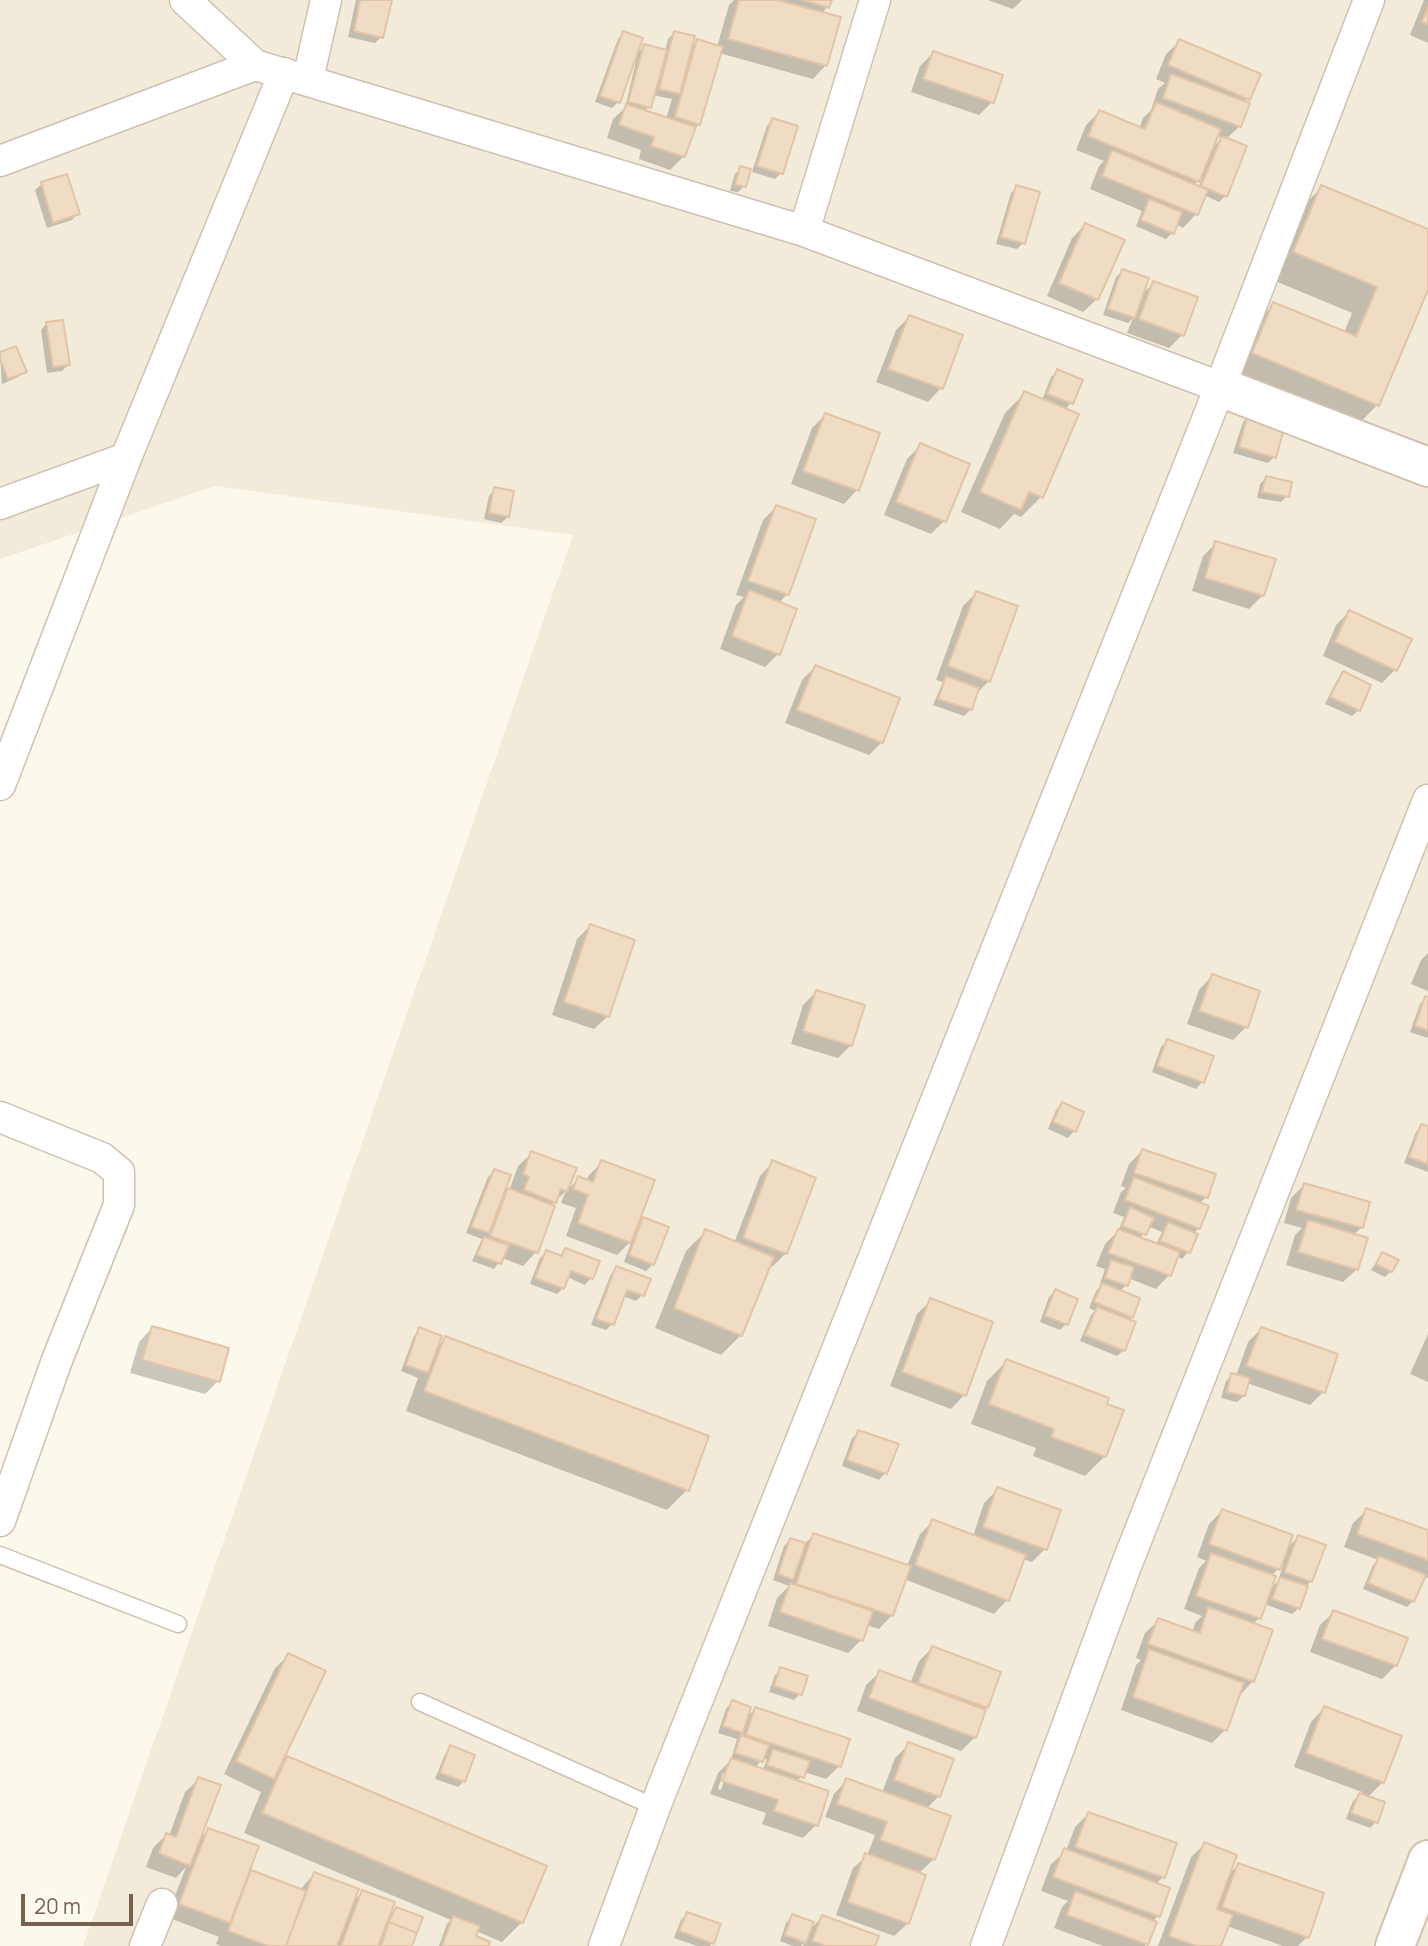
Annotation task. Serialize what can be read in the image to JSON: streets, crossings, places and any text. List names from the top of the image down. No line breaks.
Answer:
{"scale_bar":"20 m"}
